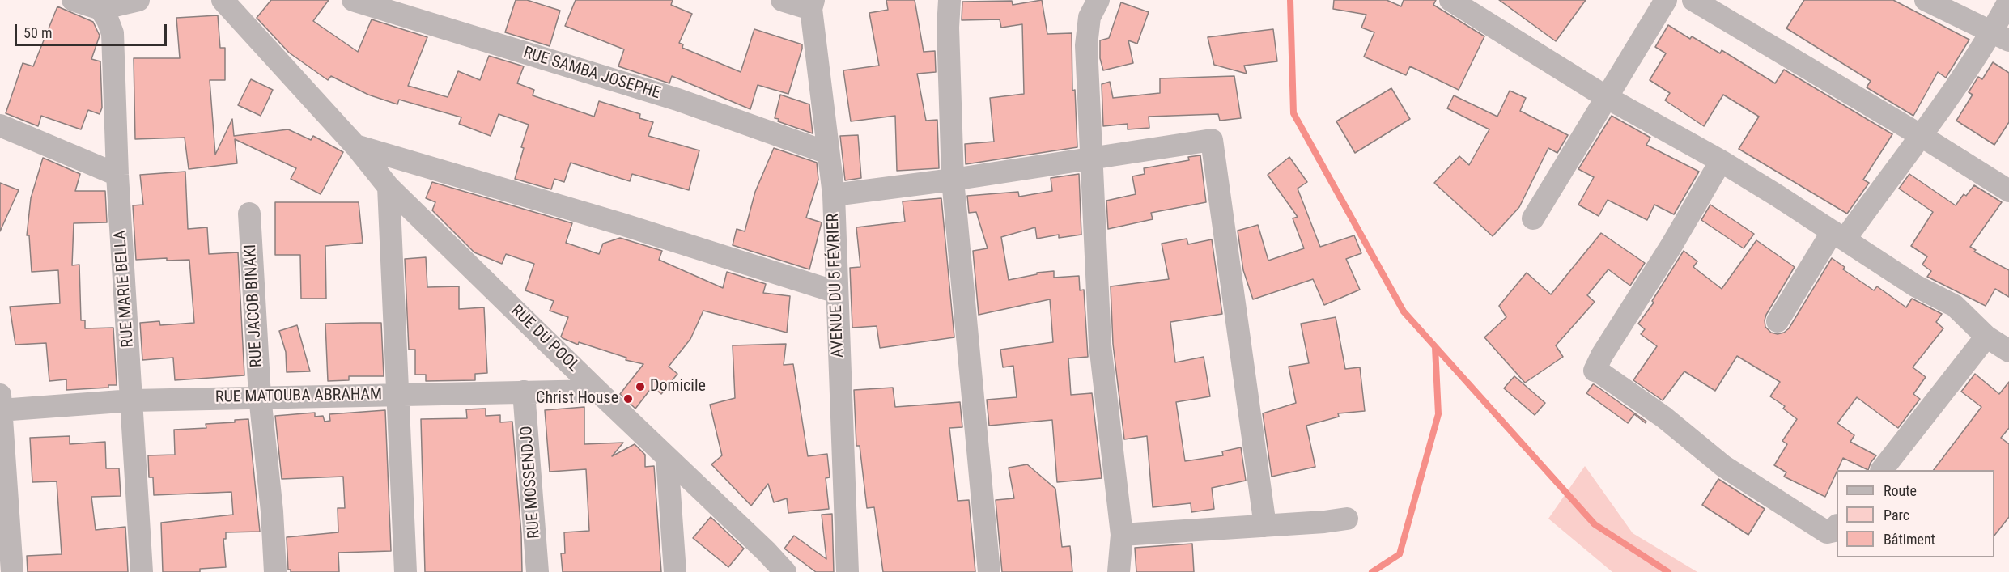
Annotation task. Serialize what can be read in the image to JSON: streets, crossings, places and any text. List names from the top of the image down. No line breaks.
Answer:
{"streets":{"street":["RUE SAMBA JOSEPHE","AVENUE DU 5 FÉVRIER","RUE MARIE BELLA","RUE JACOB BINAKI","RUE DU POOL","RUE MATOUBA ABRAHAM","RUE MOSSENDJO"]},"crossings":[["RUE SAMBA JOSEPHE","AVENUE DU 5 FÉVRIER"],["RUE MARIE BELLA","RUE MATOUBA ABRAHAM"],["RUE JACOB BINAKI","RUE MATOUBA ABRAHAM"],["RUE DU POOL","RUE MATOUBA ABRAHAM"],["RUE MATOUBA ABRAHAM","RUE MOSSENDJO"]],"places":["Domicile","Christ House"],"legend":["Route","Parc","Bâtiment"],"scale_bar":"50 m"}
